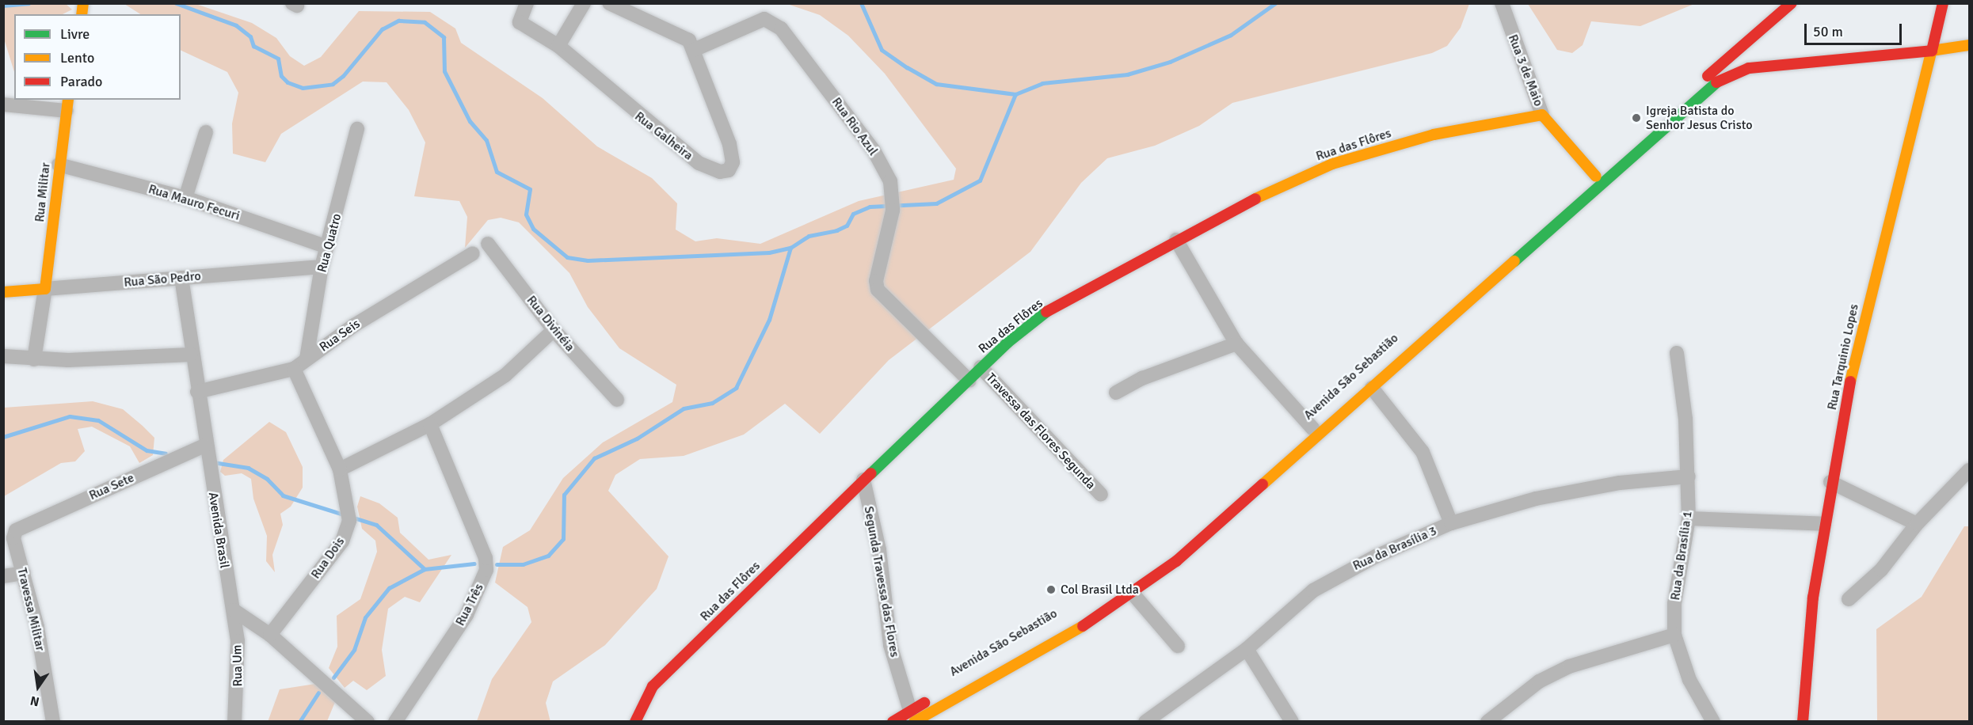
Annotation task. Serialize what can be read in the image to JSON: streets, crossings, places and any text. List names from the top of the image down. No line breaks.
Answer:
{"streets":{"main road":["Rua 3 de Maio","Rua das Flôres","Rua Militar","Rua São Pedro","Rua Tarquinio Lopes","Avenida São Sebastião"],"street":["Rua Rio Azul","Rua Galheira","Rua Mauro Fecuri","Rua Quatro","Rua Divinéia","Rua Seis","Travessa das Flores Segunda","Rua Sete","Avenida Brasil","Rua da Brasília 3","Rua da Brasília 1","Rua Dois","Segunda Travessa das Flores","Rua Três","Travessa Militar","Rua Um"]},"crossings":[["Rua 3 de Maio","Rua das Flôres"],["Rua 3 de Maio","Avenida São Sebastião"],["Rua Rio Azul","Rua Galheira"],["Rua Rio Azul","Rua das Flôres"],["Rua das Flôres","Travessa das Flores Segunda"],["Rua das Flôres","Segunda Travessa das Flores"],["Rua Militar","Rua Mauro Fecuri"],["Rua Militar","Rua São Pedro"],["Rua Mauro Fecuri","Rua Quatro"],["Rua Quatro","Rua São Pedro"],["Rua Quatro","Rua Seis"],["Rua São Pedro","Avenida Brasil"],["Rua Seis","Avenida Brasil"],["Avenida São Sebastião","Segunda Travessa das Flores"],["Rua Sete","Avenida Brasil"],["Rua Sete","Travessa Militar"],["Avenida Brasil","Rua Um"],["Rua da Brasília 3","Rua da Brasília 1"]],"places":["Igreja Batista do Senhor Jesus Cristo","Col Brasil Ltda"],"legend":["Livre","Lento","Parado"],"scale_bar":"50 m","north":"bottom"}
